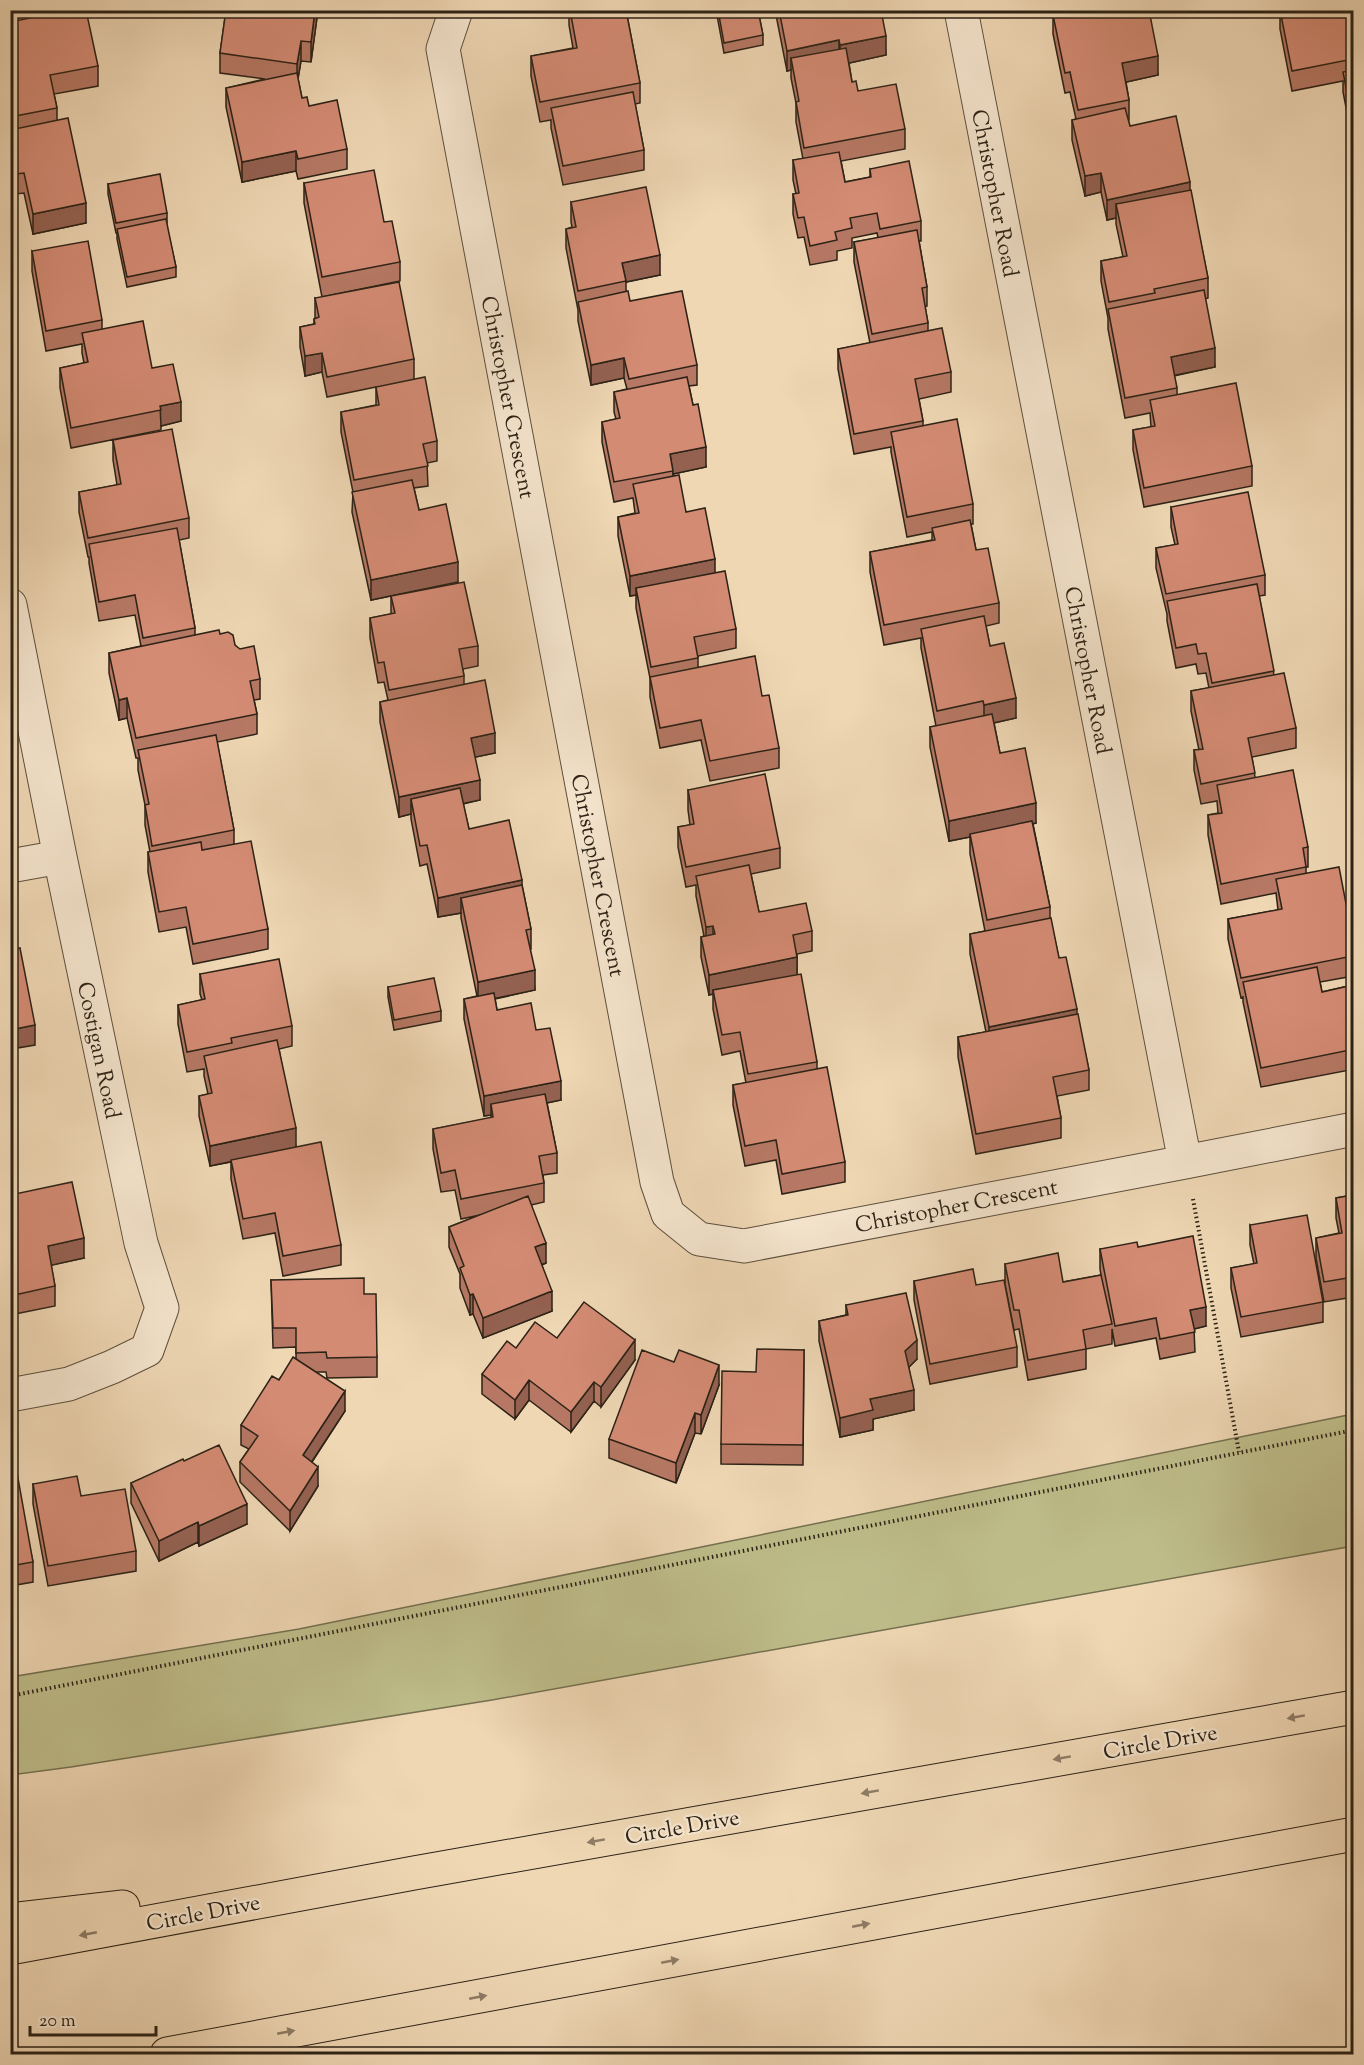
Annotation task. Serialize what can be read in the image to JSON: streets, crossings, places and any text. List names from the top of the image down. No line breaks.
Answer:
{"streets":{"highway":["Circle Drive"],"street":["Christopher Road","Christopher Crescent","Costigan Road"]},"crossings":[["Christopher Road","Christopher Crescent"]],"scale_bar":"20 m"}
